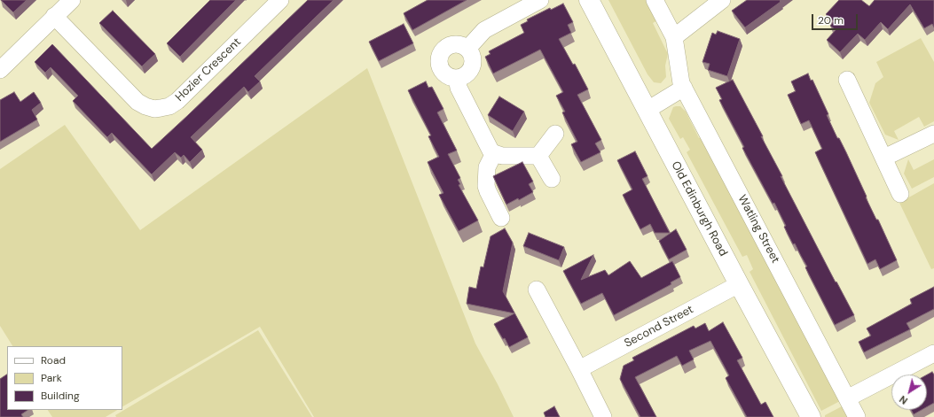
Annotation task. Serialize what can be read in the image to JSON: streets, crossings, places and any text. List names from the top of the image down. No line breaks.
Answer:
{"streets":{"main road":["Old Edinburgh Road"],"street":["Hozier Crescent","Watling Street","Second Street"]},"crossings":[["Old Edinburgh Road","Second Street"]],"legend":["Road","Park","Building"],"scale_bar":"20 m","north":"bottom left"}
